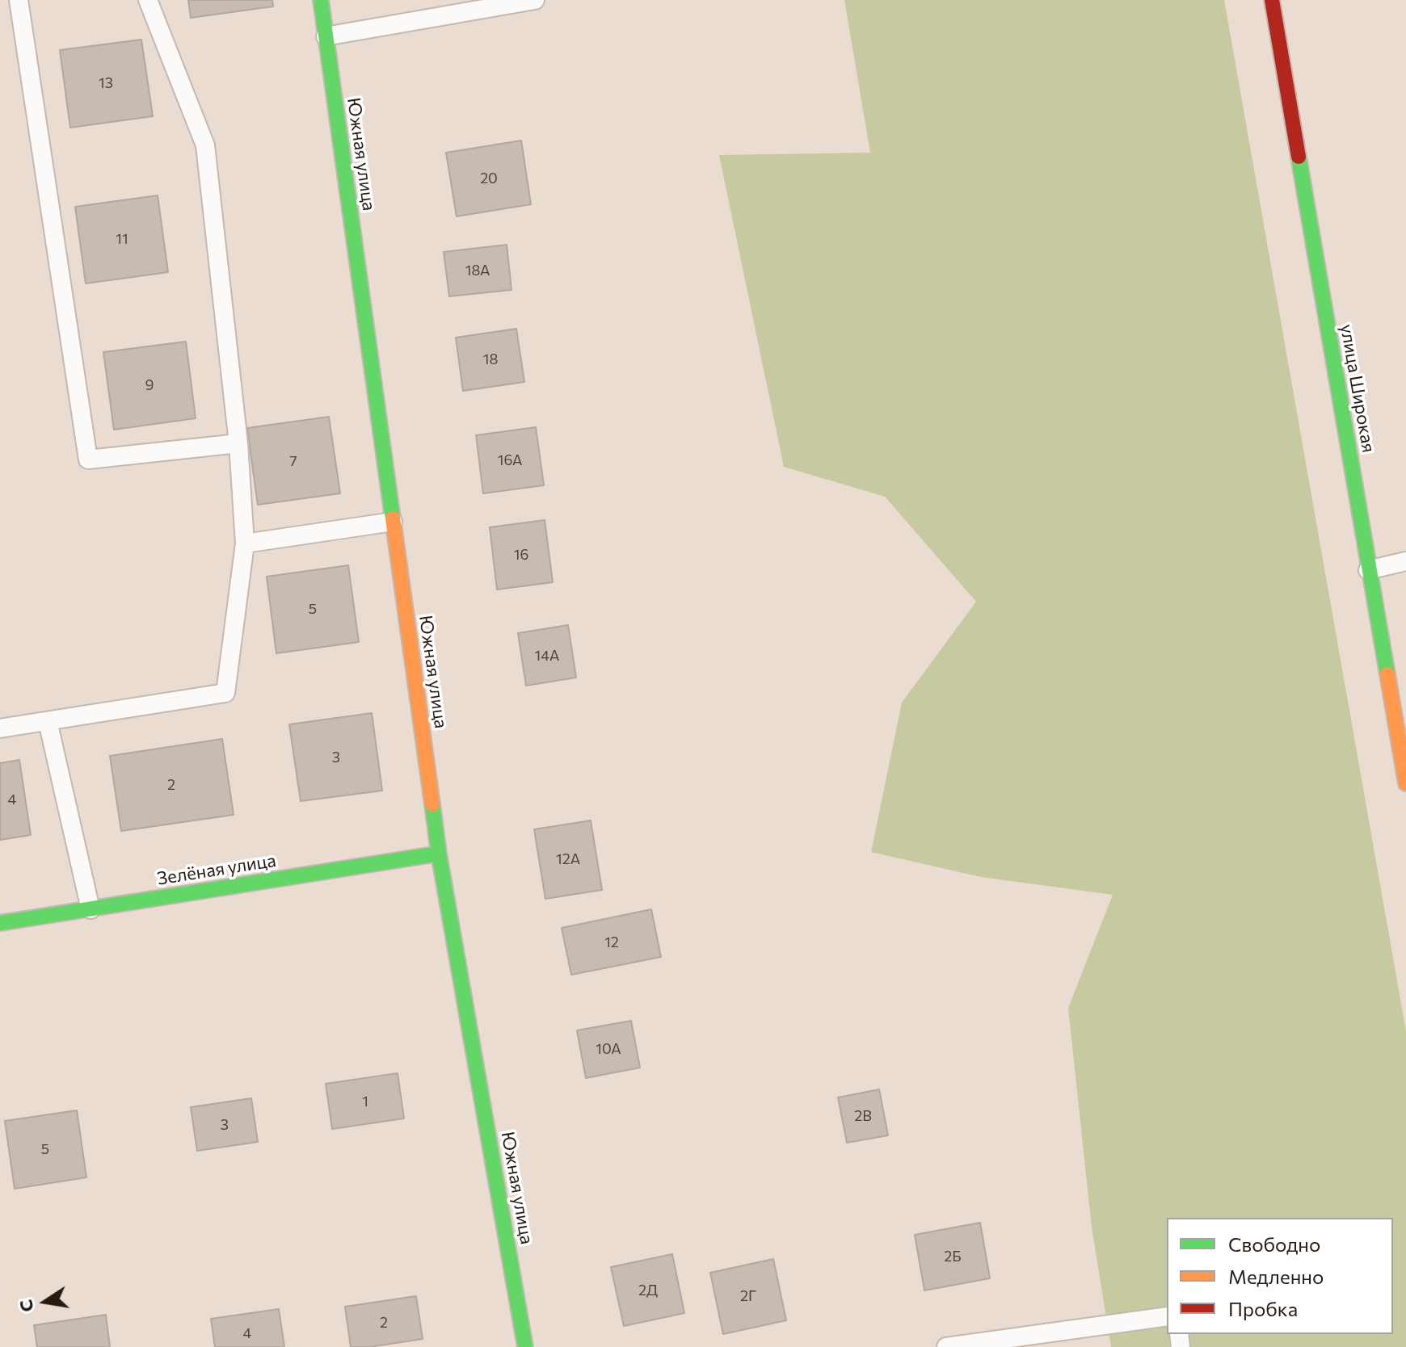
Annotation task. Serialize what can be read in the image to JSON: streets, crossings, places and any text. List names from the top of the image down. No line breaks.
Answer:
{"streets":{"street":["Южная улица","улица Широкая","Зелёная улица"]},"crossings":[["Южная улица","Зелёная улица"]],"house_numbers":["13","20","11","18А","18","9","16А","7","16","5","14А","3","2","4","12А","12","10А","1","2В","3","5","2Б","2Д","2Г","2","4"],"legend":["Свободно","Медленно","Пробка"],"north":"left"}
